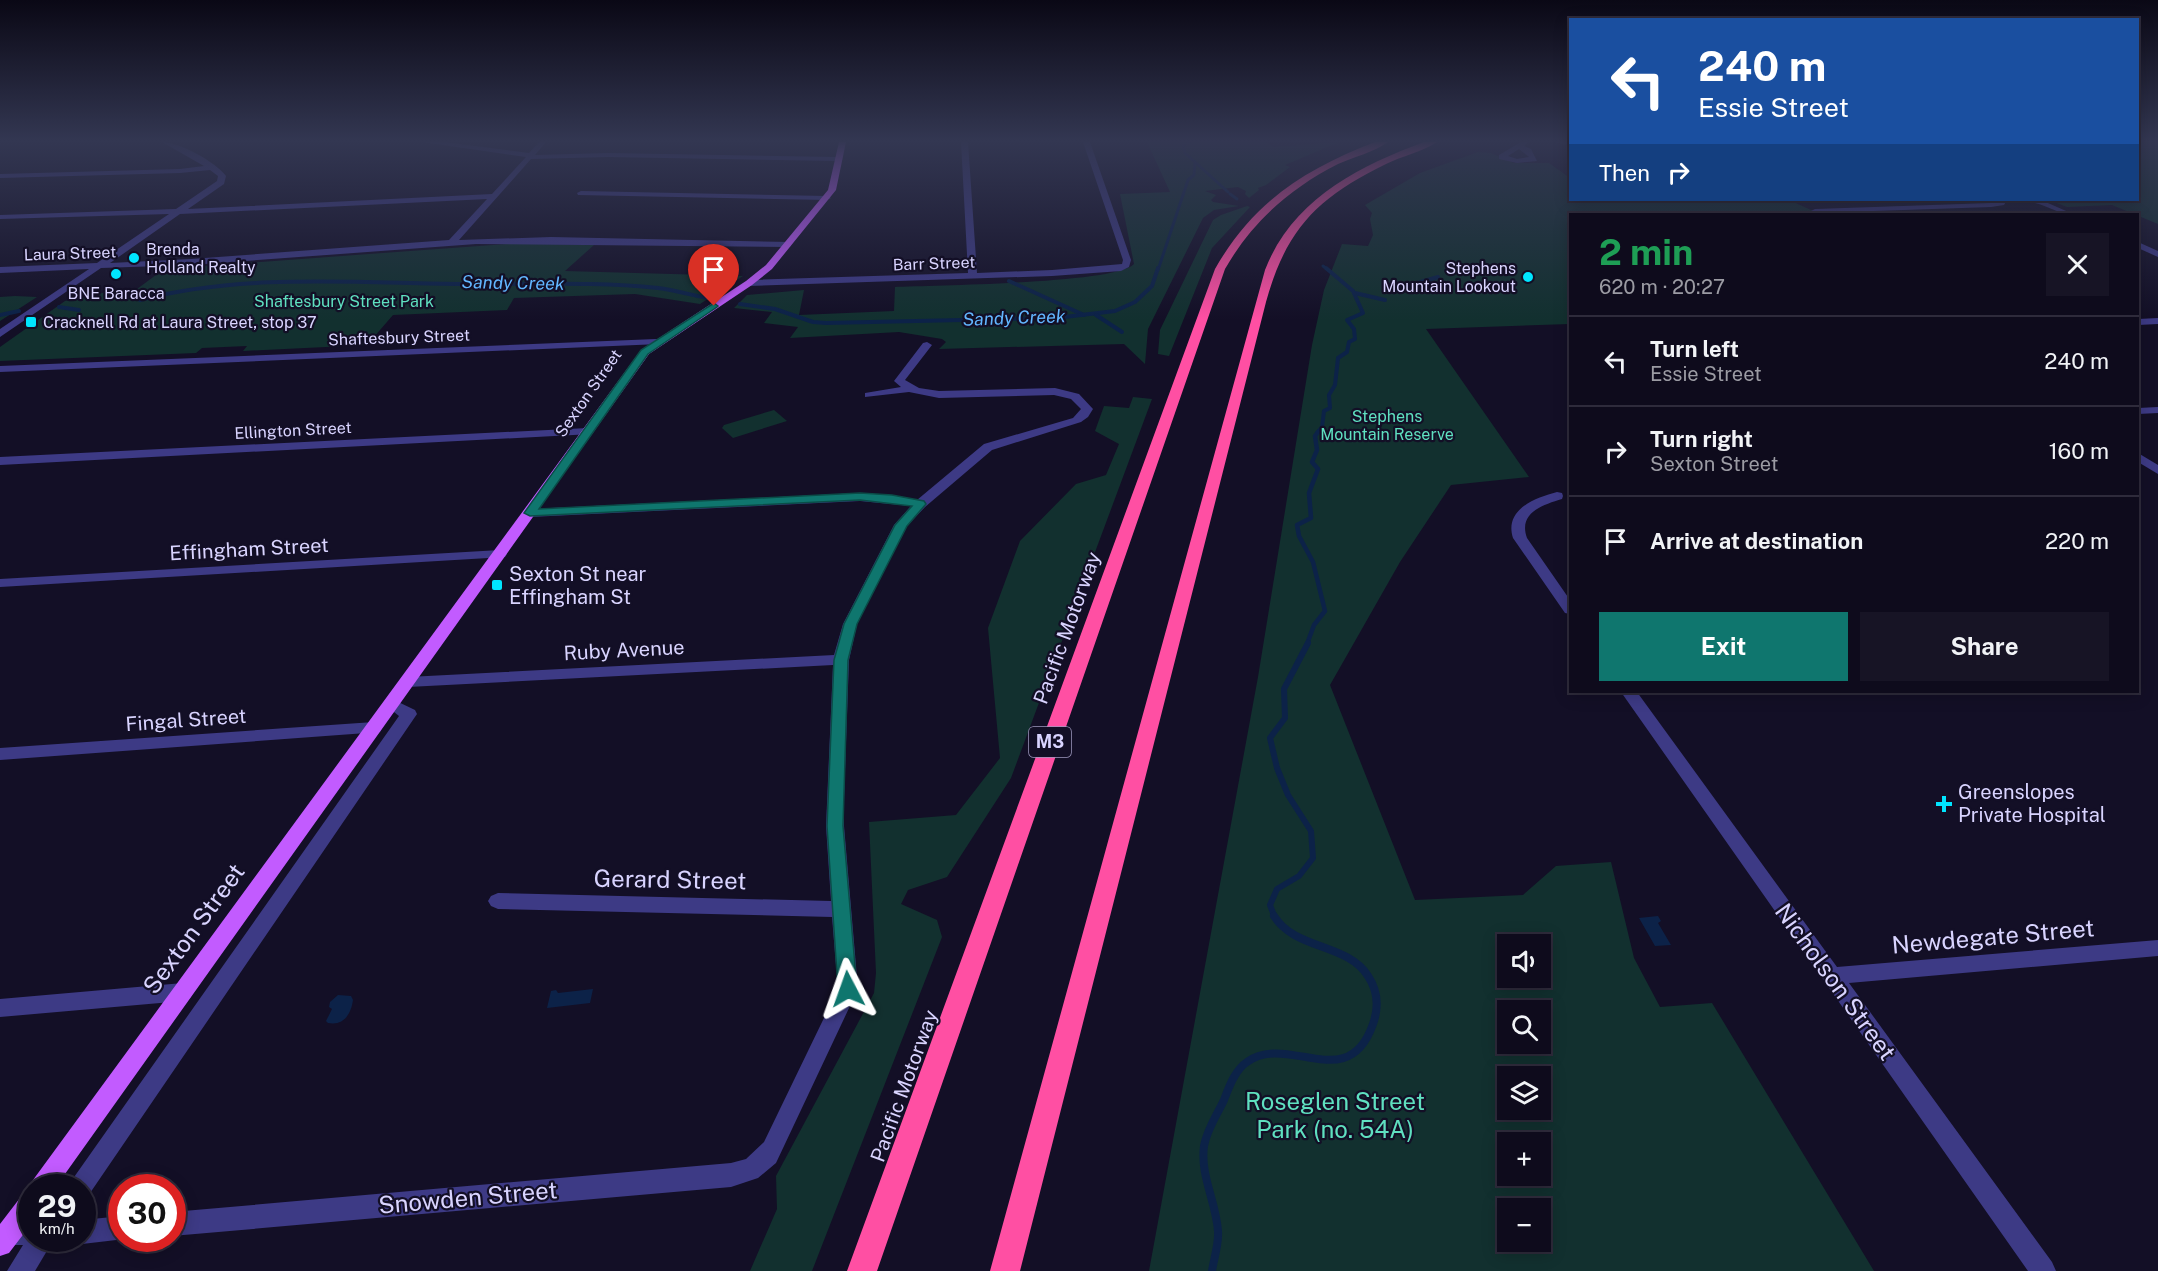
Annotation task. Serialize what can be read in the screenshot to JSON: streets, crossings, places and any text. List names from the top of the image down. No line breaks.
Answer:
{"streets":{"highway":["Pacific Motorway","M3"],"main road":["Sexton Street"],"street":["Laura Street","Barr Street","Shaftesbury Street","Ellington Street","Effingham Street","Ruby Avenue","Fingal Street","Gerard Street","Newdegate Street","Nicholson Street","Snowden Street"]},"crossings":[["Laura Street","Sexton Street"],["Barr Street","Sexton Street"],["Shaftesbury Street","Sexton Street"],["Sexton Street","Ellington Street"],["Sexton Street","Effingham Street"],["Sexton Street","Ruby Avenue"],["Sexton Street","Fingal Street"],["Gerard Street","Snowden Street"],["Newdegate Street","Nicholson Street"]],"water":["Sandy Creek"],"parks":["Shaftesbury Street Park","Stephens Mountain Reserve","Roseglen Street Park (no. 54A)"],"places":{"other":["Brenda Holland Realty","BNE Baracca","Stephens Mountain Lookout"],"transit":["Cracknell Rd at Laura Street, stop 37","Sexton St near Effingham St"],"health":["Greenslopes Private Hospital"]},"page":{"turn":["240 m","Essie Street"],"then":"Then","heading":["2 min","620 m · 20:27"],"list":[{"name":"Turn left","note":"Essie Street","value":"240 m"},{"name":"Turn right","note":"Sexton Street","value":"160 m"},{"name":"Arrive at destination","value":"220 m"}],"buttons":["Exit","Share"],"map_buttons":["+","−"],"speed":"29 km/h","limit":"30"}}
